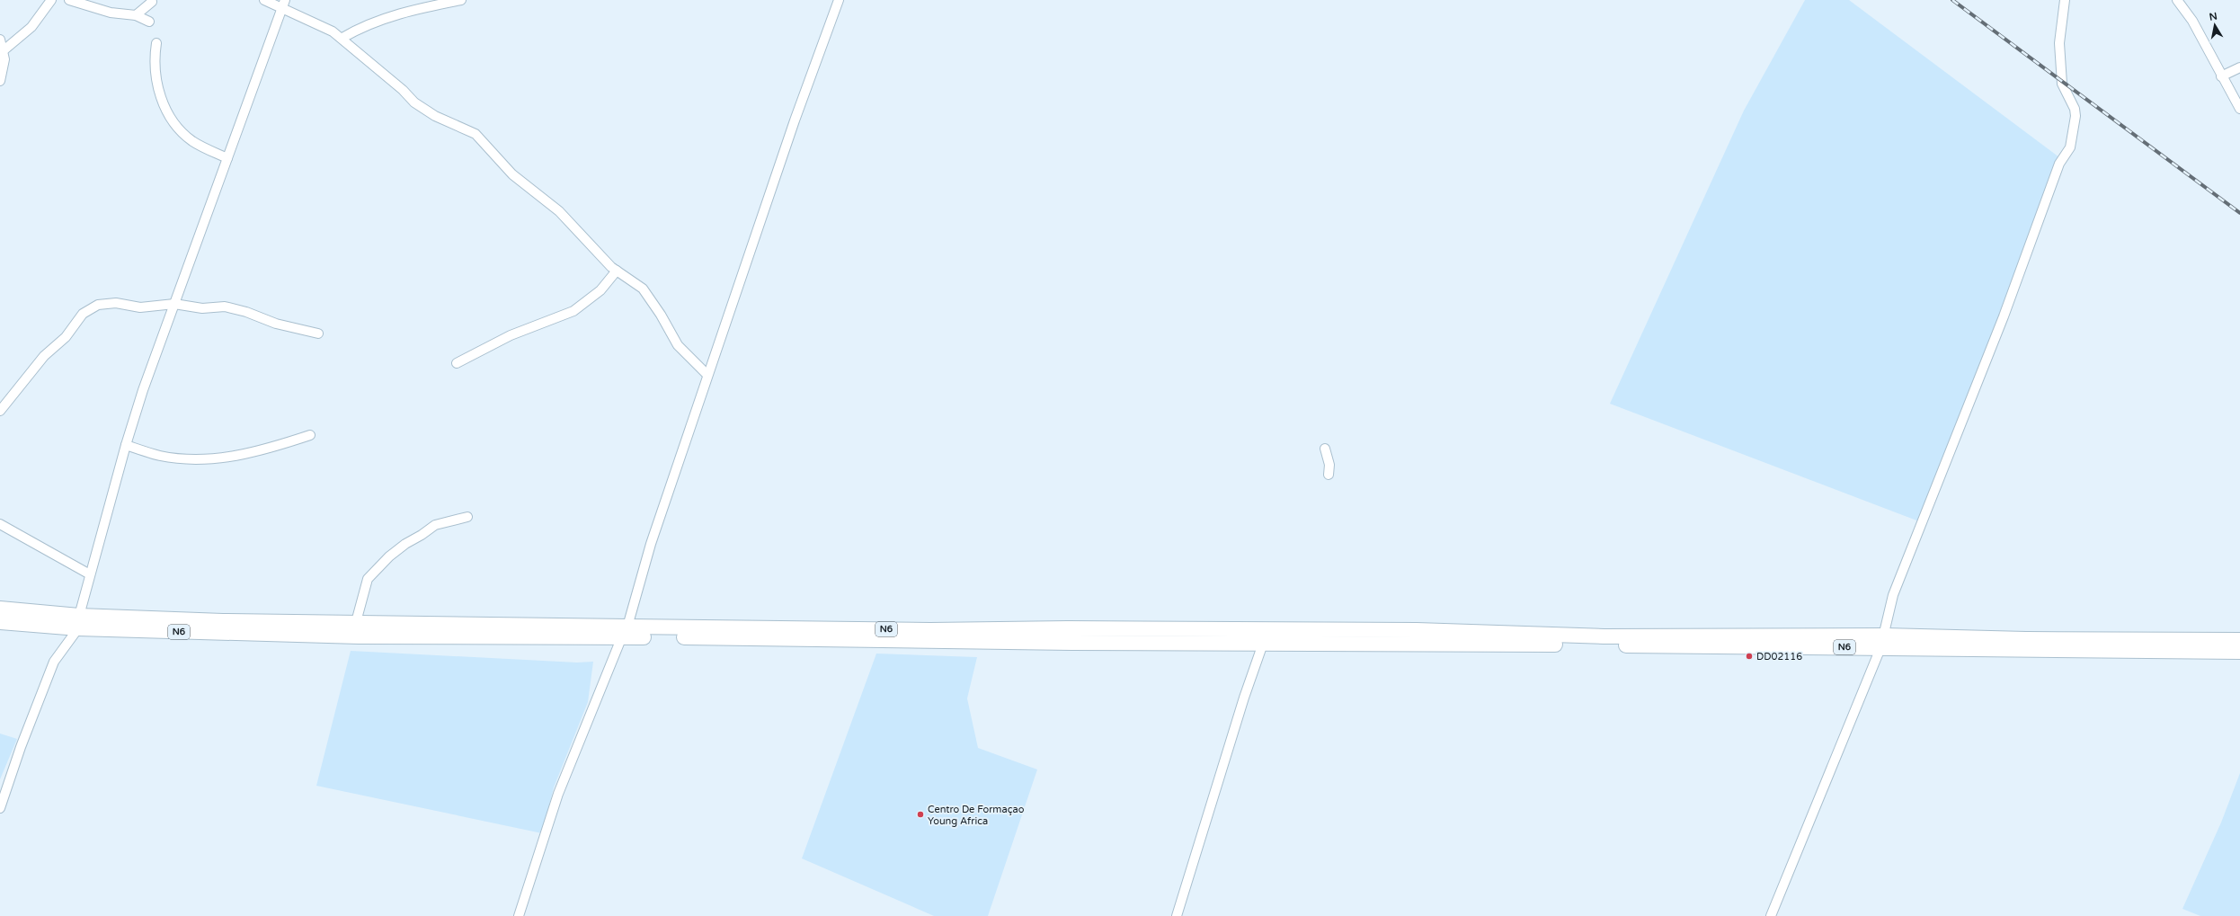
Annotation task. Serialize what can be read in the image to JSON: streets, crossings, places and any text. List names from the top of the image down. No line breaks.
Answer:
{"streets":{"highway":["N6"]},"places":["DD02116","Centro De Formaçao Young Africa"],"north":"top"}
